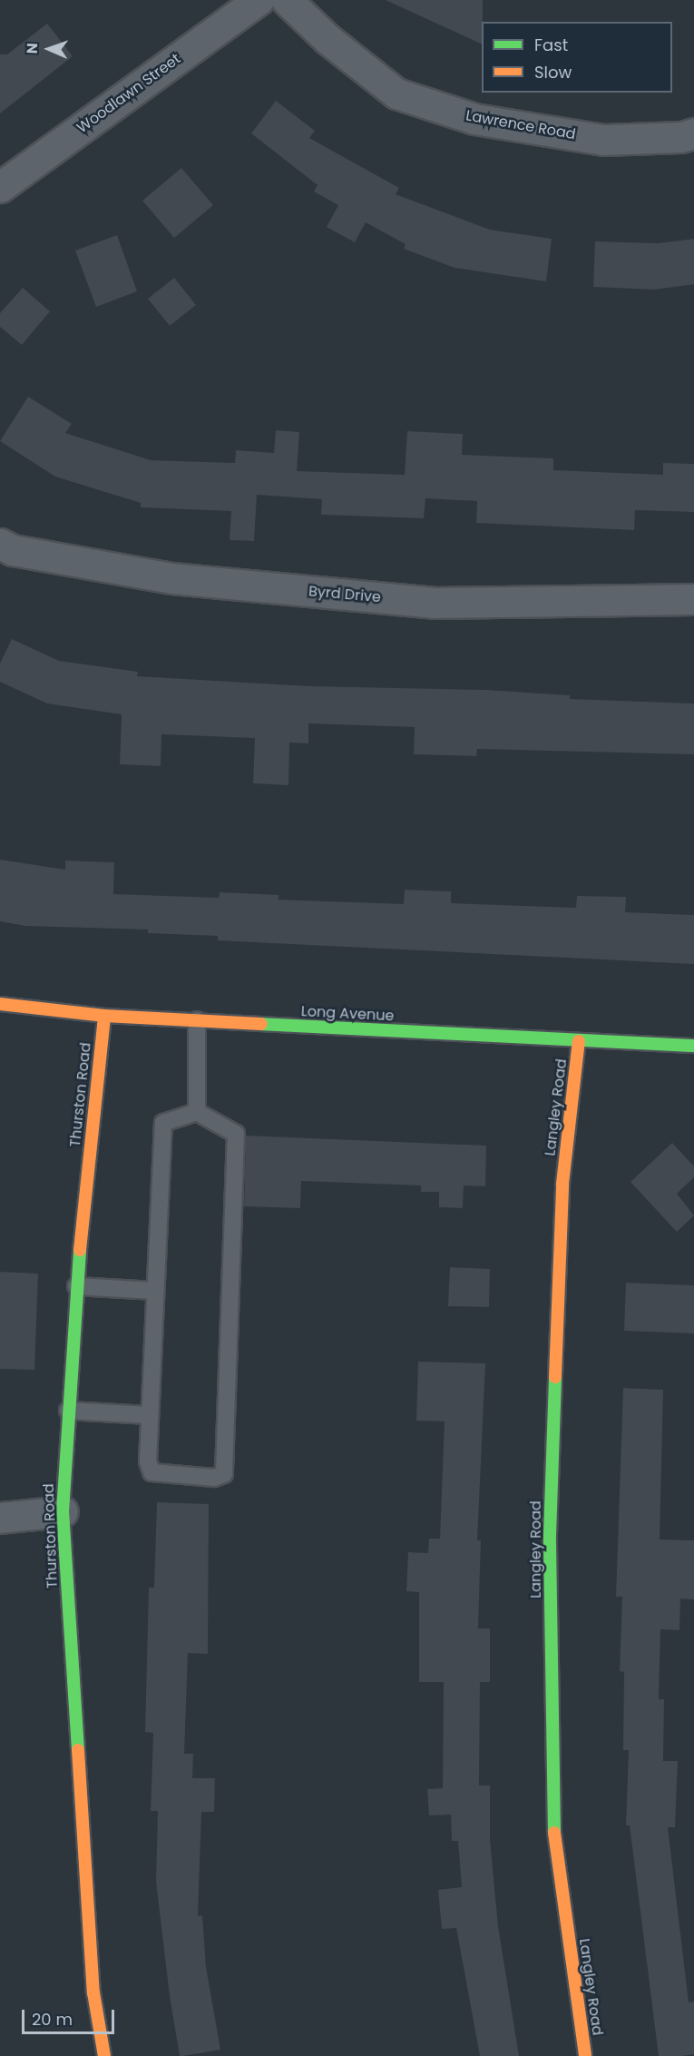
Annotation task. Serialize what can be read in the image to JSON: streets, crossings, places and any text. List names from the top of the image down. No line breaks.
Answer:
{"streets":{"street":["Woodlawn Street","Lawrence Road","Byrd Drive","Long Avenue","Thurston Road","Langley Road"]},"crossings":[["Long Avenue","Thurston Road"],["Long Avenue","Langley Road"]],"legend":["Fast","Slow"],"scale_bar":"20 m","north":"left"}
